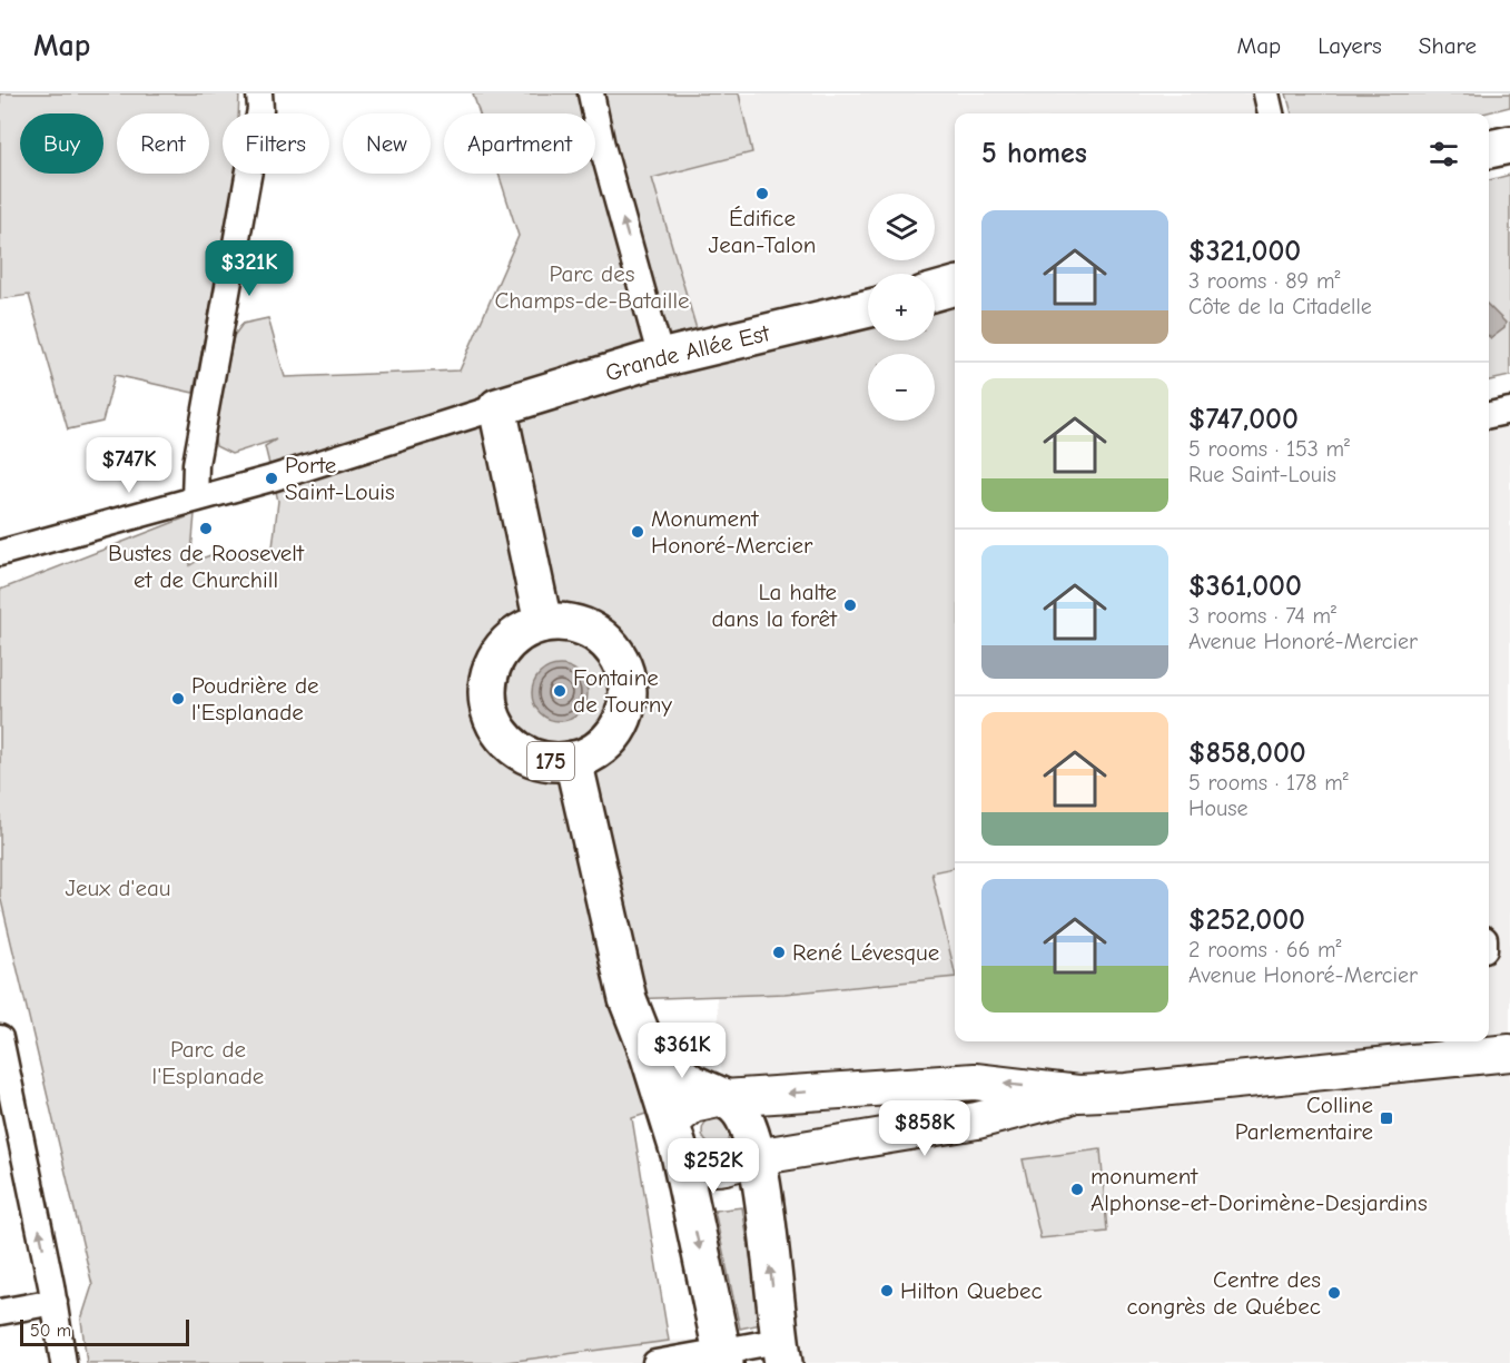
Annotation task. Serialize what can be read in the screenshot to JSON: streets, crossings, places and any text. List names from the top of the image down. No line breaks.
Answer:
{"streets":{"main road":["Grande Allée Est","175"]},"parks":["Parc des Champs-de-Bataille","Jeux d'eau","Parc de l'Esplanade"],"places":{"other":["Édifice Jean-Talon","Porte Saint-Louis","Bustes de Roosevelt et de Churchill","Monument Honoré-Mercier","La halte dans la forêt","Fontaine de Tourny","Poudrière de l'Esplanade","René Lévesque","monument Alphonse-et-Dorimène-Desjardins","Hilton Quebec","Centre des congrès de Québec"],"transit":["Colline Parlementaire"]},"scale_bar":"50 m","page":{"header":"Map","nav":["Map","Layers","Share"],"chip":["Buy","Rent","Filters","New","Apartment"],"heading":"5 homes","map_buttons":["+","−"],"list":[{"name":"$321,000","note":"3 rooms · 89 m² · Côte de la Citadelle"},{"name":"$747,000","note":"5 rooms · 153 m² · Rue Saint-Louis"},{"name":"$361,000","note":"3 rooms · 74 m² · Avenue Honoré-Mercier"},{"name":"$858,000","note":"5 rooms · 178 m² · House"},{"name":"$252,000","note":"2 rooms · 66 m² · Avenue Honoré-Mercier"}],"price":["$321K","$747K","$361K","$858K","$252K"],"scale":"50 m"}}
